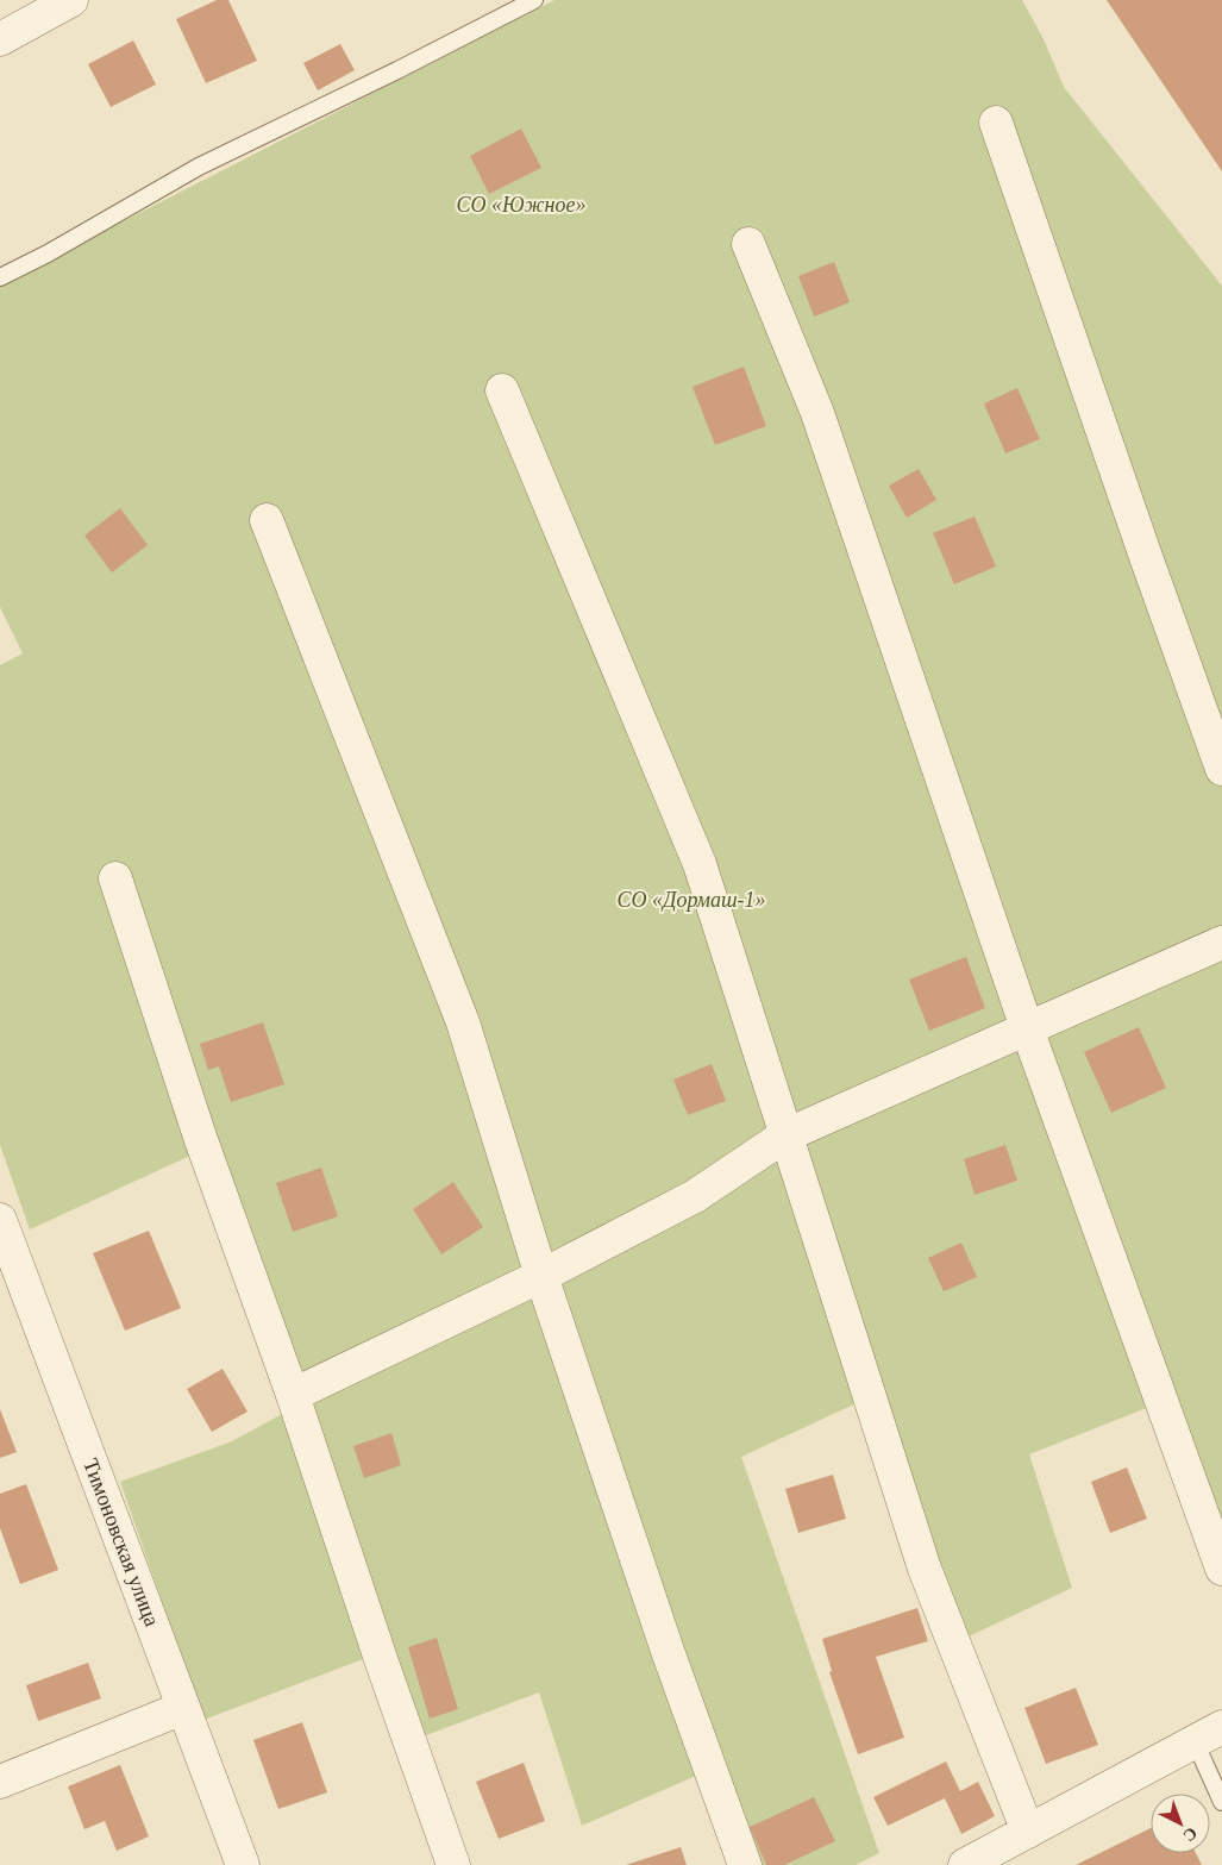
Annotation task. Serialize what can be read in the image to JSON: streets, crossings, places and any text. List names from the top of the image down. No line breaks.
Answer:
{"streets":{"street":["Тимоновская улица"]},"parks":["СО «Южное»","СО «Дормаш-1»"],"north":"bottom right"}
